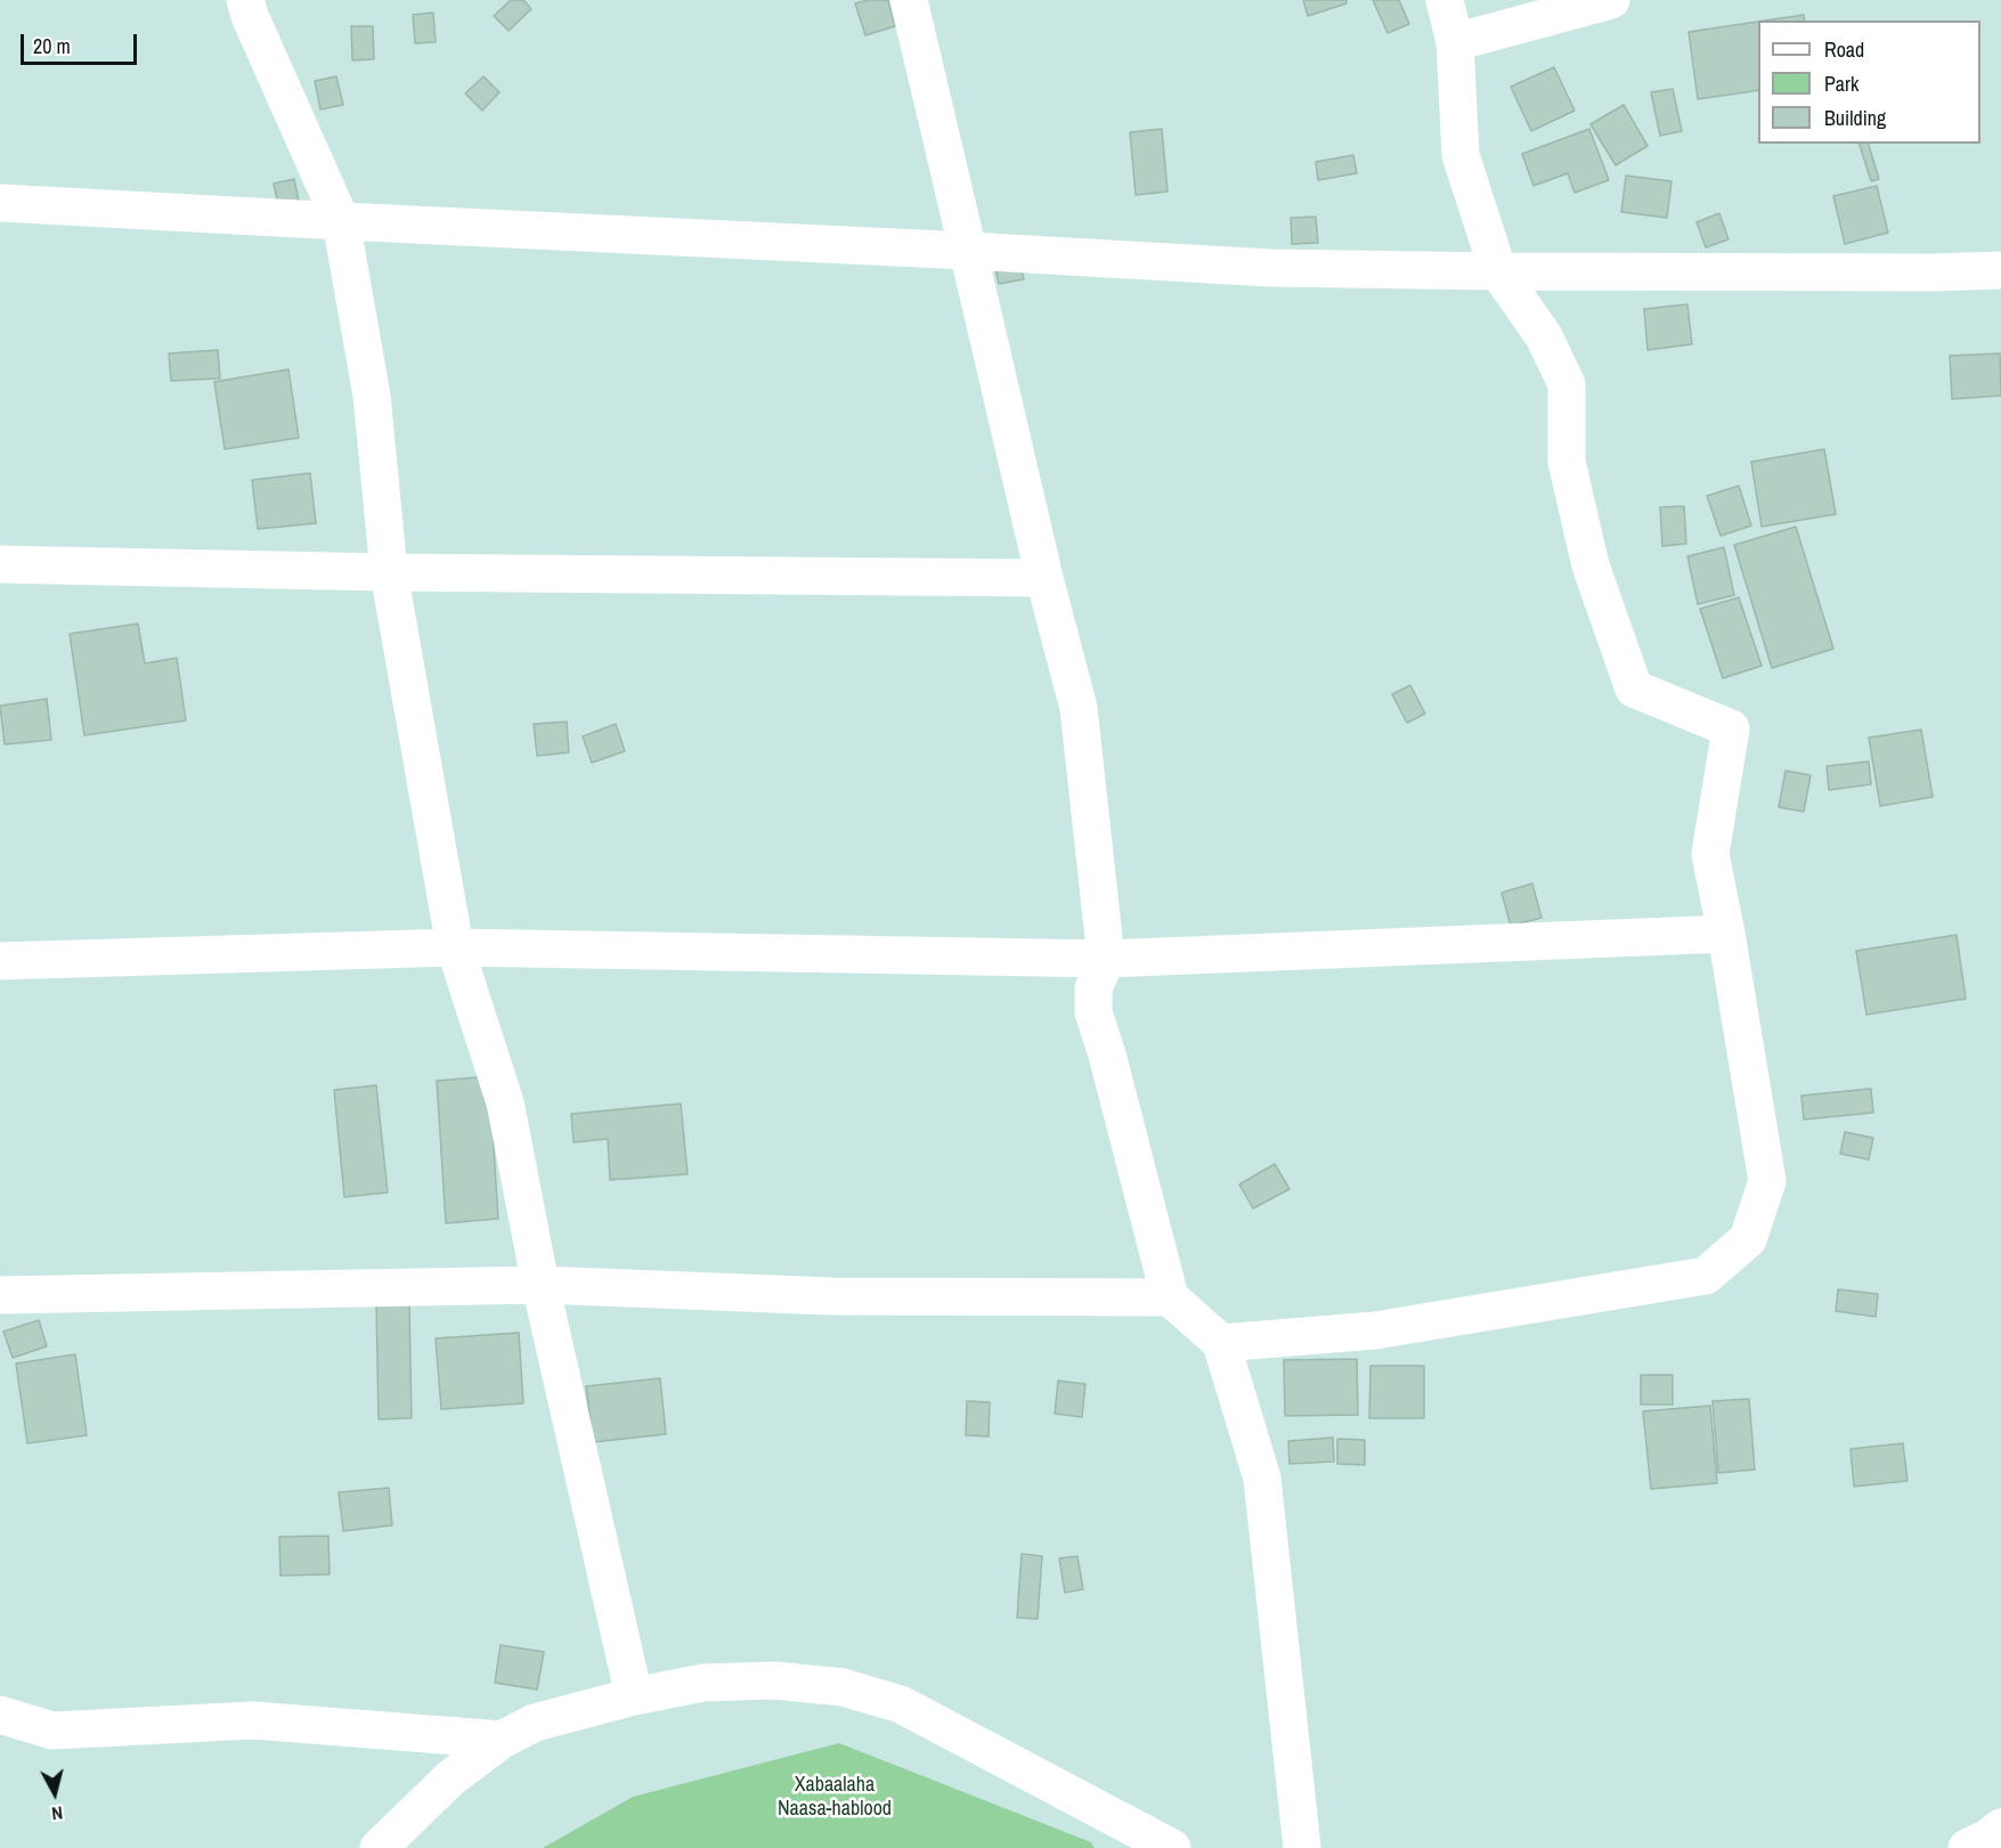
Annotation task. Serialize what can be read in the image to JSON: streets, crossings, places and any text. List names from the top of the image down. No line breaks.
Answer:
{"parks":["Xabaalaha Naasa-hablood"],"legend":["Road","Park","Building"],"scale_bar":"20 m","north":"bottom"}
